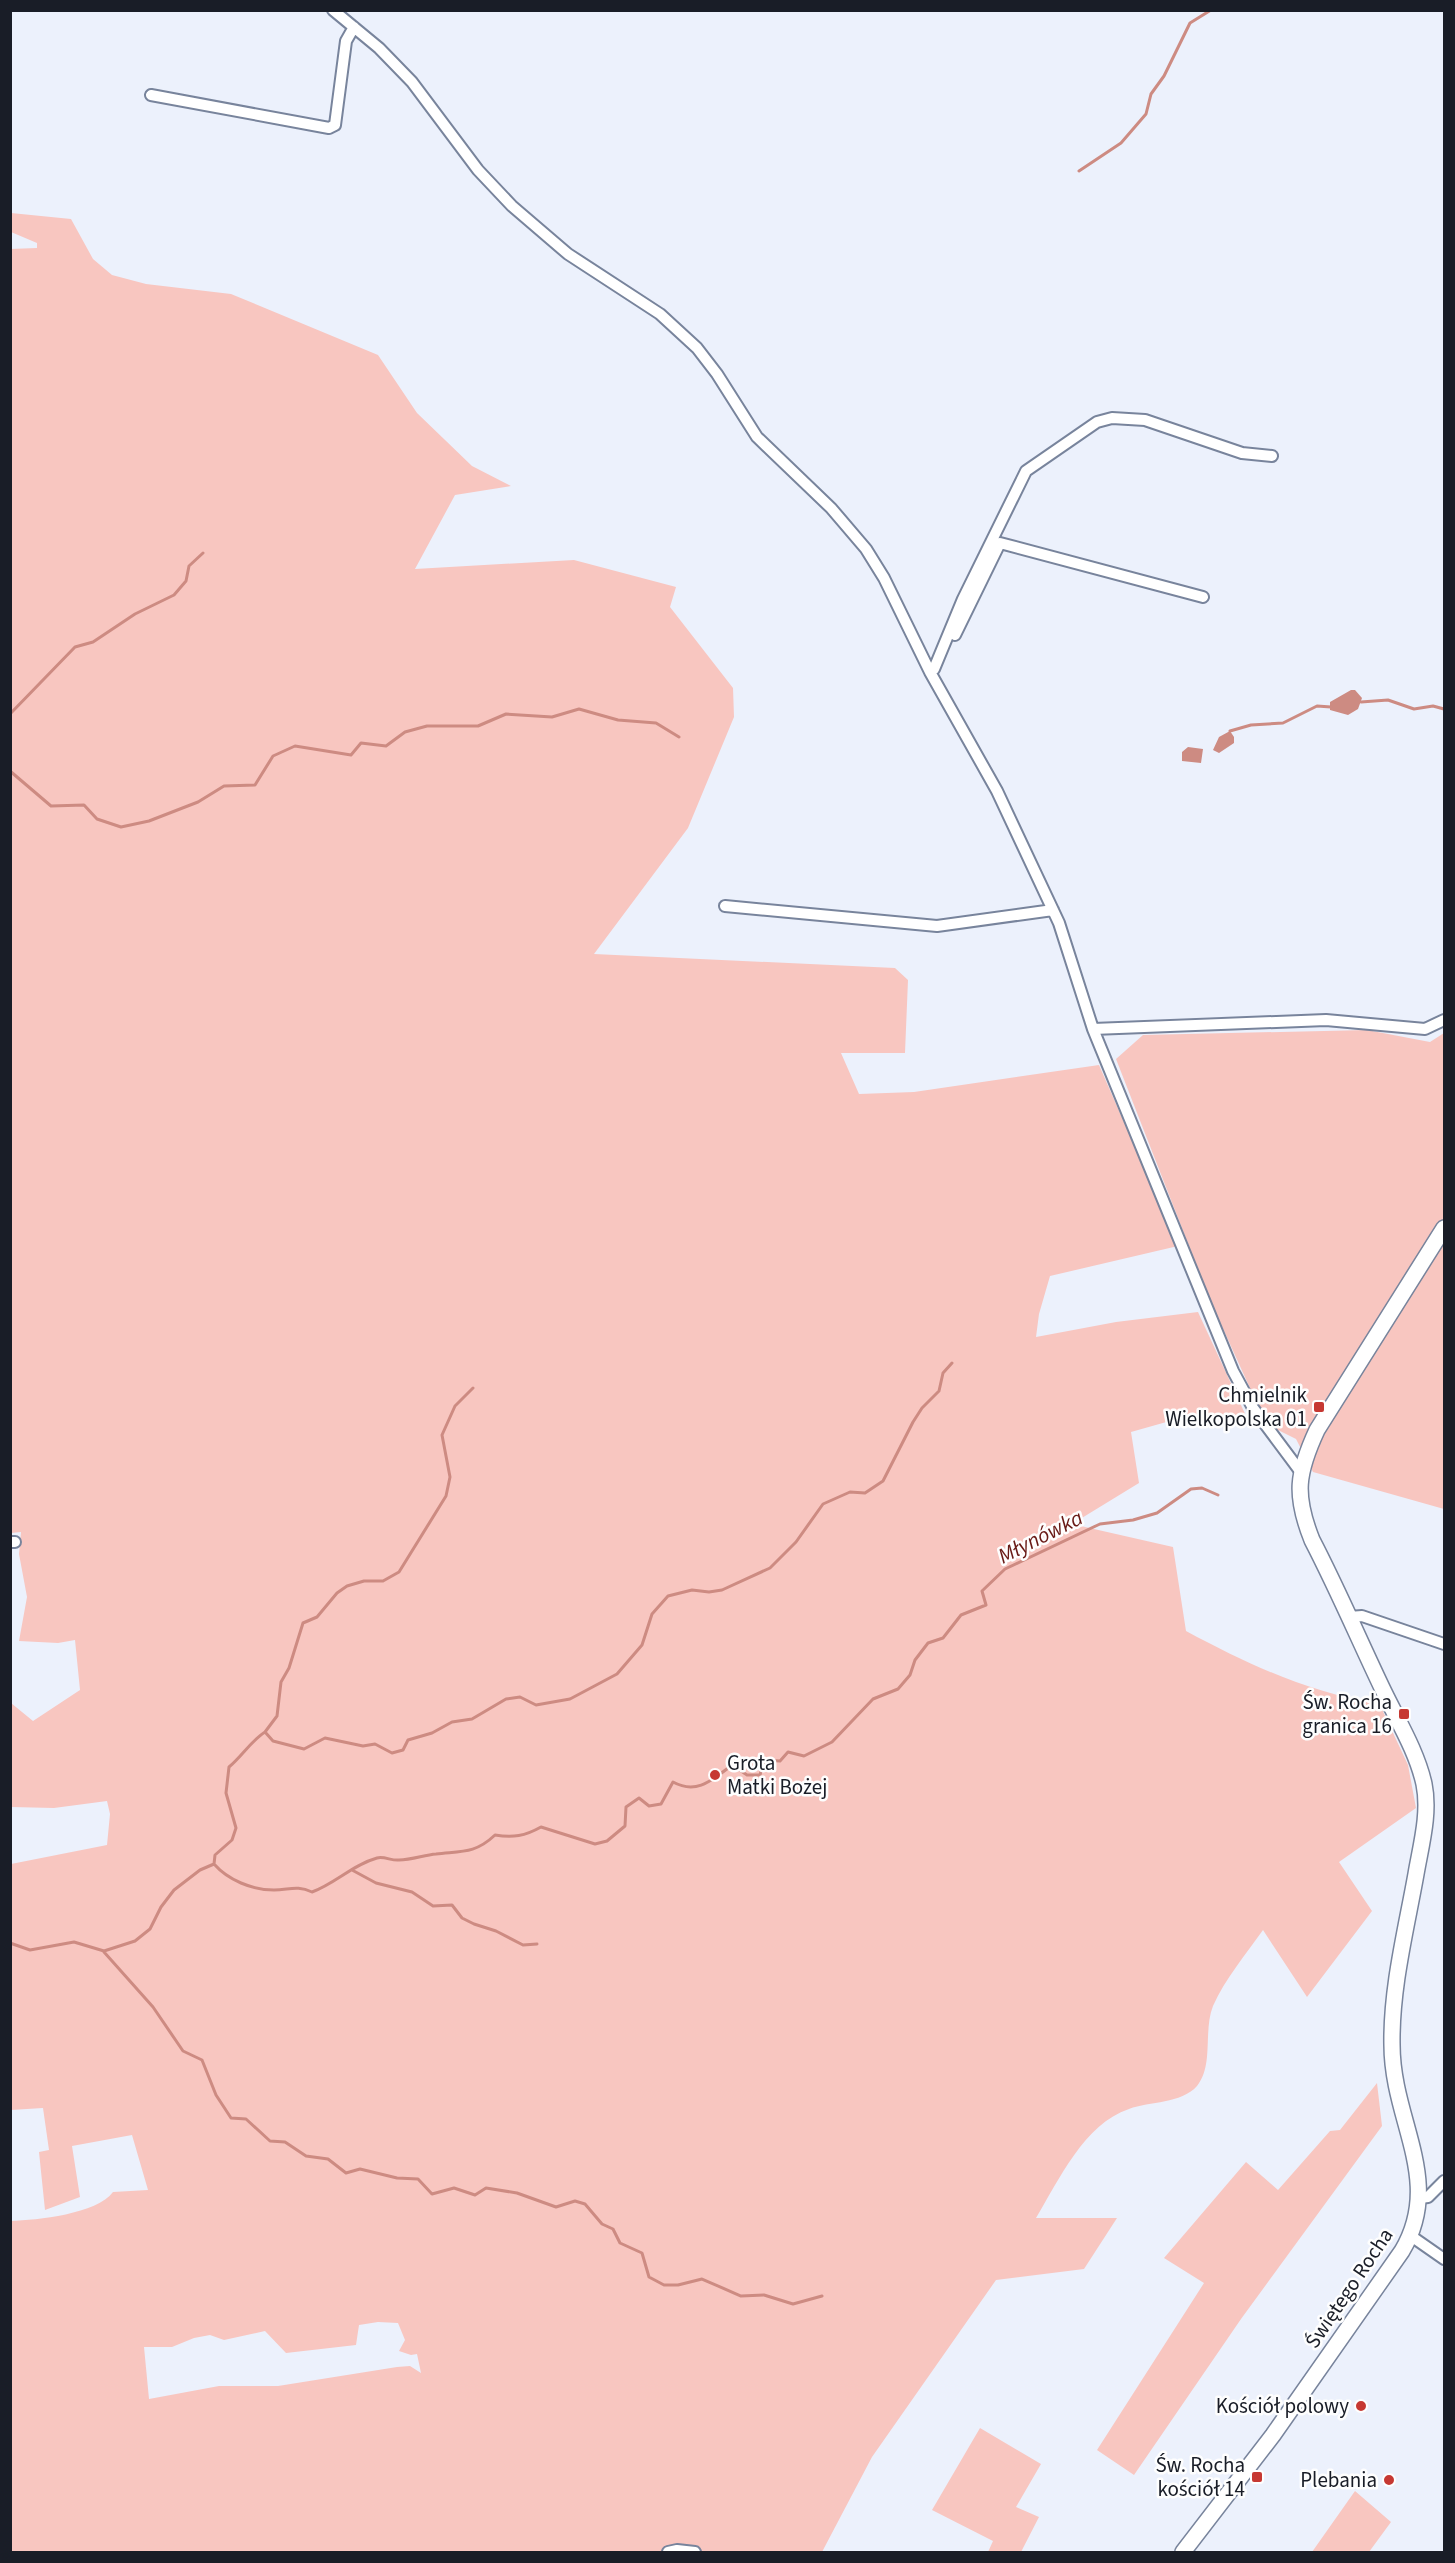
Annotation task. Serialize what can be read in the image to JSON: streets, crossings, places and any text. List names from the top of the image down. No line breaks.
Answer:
{"streets":{"street":["Świętego Rocha"]},"water":["Młynówka"],"places":{"transit":["Chmielnik Wielkopolska 01","Św. Rocha granica 16","Św. Rocha kościół 14"],"other":["Grota Matki Bożej","Kościół polowy","Plebania"]}}
